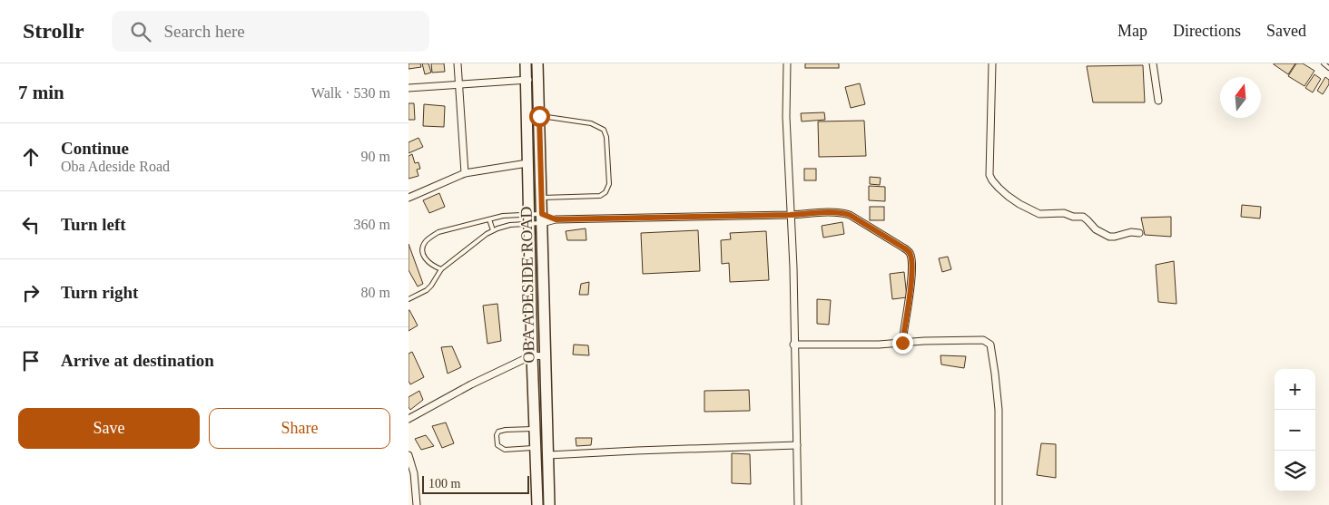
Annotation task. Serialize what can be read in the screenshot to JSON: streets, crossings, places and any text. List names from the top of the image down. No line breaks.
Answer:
{"streets":{"main road":["OBA ADESIDE ROAD"]},"scale_bar":"100 m","north":"top","page":{"header":"Strollr","search":"Search here","nav":["Map","Directions","Saved"],"heading":["7 min","Walk · 530 m"],"list":[["Continue","Oba Adeside Road","90 m"],["Turn left","360 m"],["Turn right","80 m"],"Arrive at destination"],"map_buttons":["+","−"],"buttons":["Save","Share"],"scale":"100 m"}}
